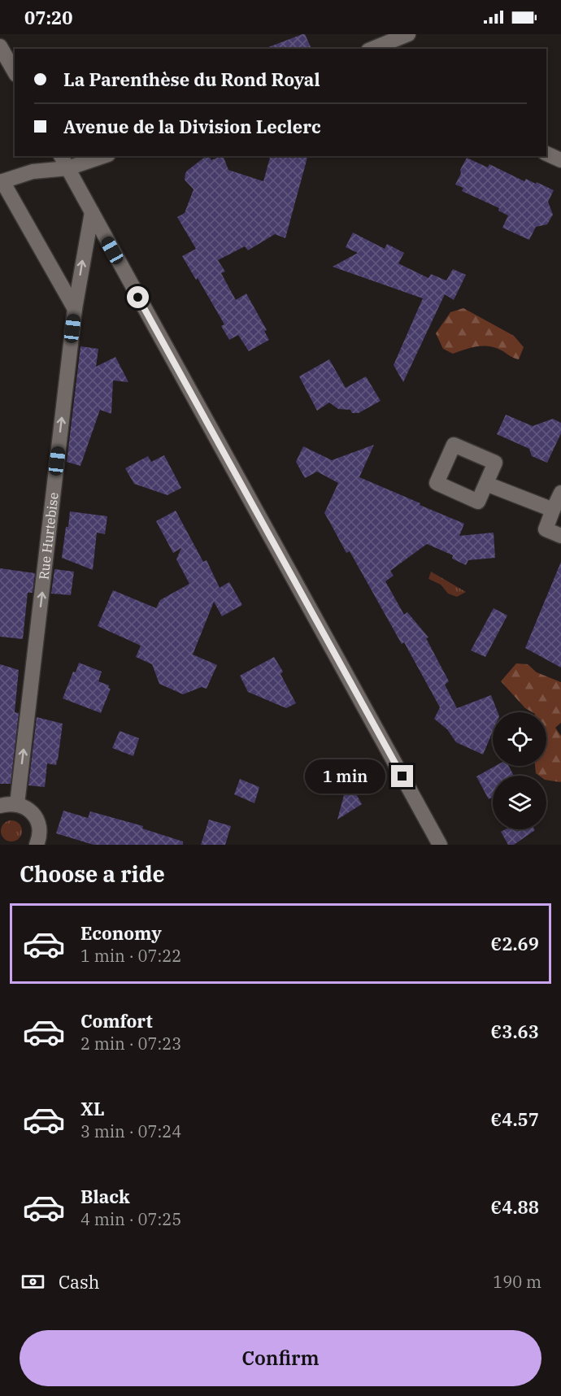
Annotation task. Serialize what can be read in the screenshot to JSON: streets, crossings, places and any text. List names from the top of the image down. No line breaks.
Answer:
{"streets":{"street":["Rue Hurtebise"]},"one_way":["Rue Hurtebise"],"page":{"status":"07:20","banner":["La Parenthèse du Rond Royal","Avenue de la Division Leclerc"],"bubble":"1 min","heading":"Choose a ride","list":[{"name":"Economy","note":"1 min · 07:22","value":"€2.69"},{"name":"Comfort","note":"2 min · 07:23","value":"€3.63"},{"name":"XL","note":"3 min · 07:24","value":"€4.57"},{"name":"Black","note":"4 min · 07:25","value":"€4.88"}],"pay":["Cash","190 m"],"buttons":"Confirm"}}
